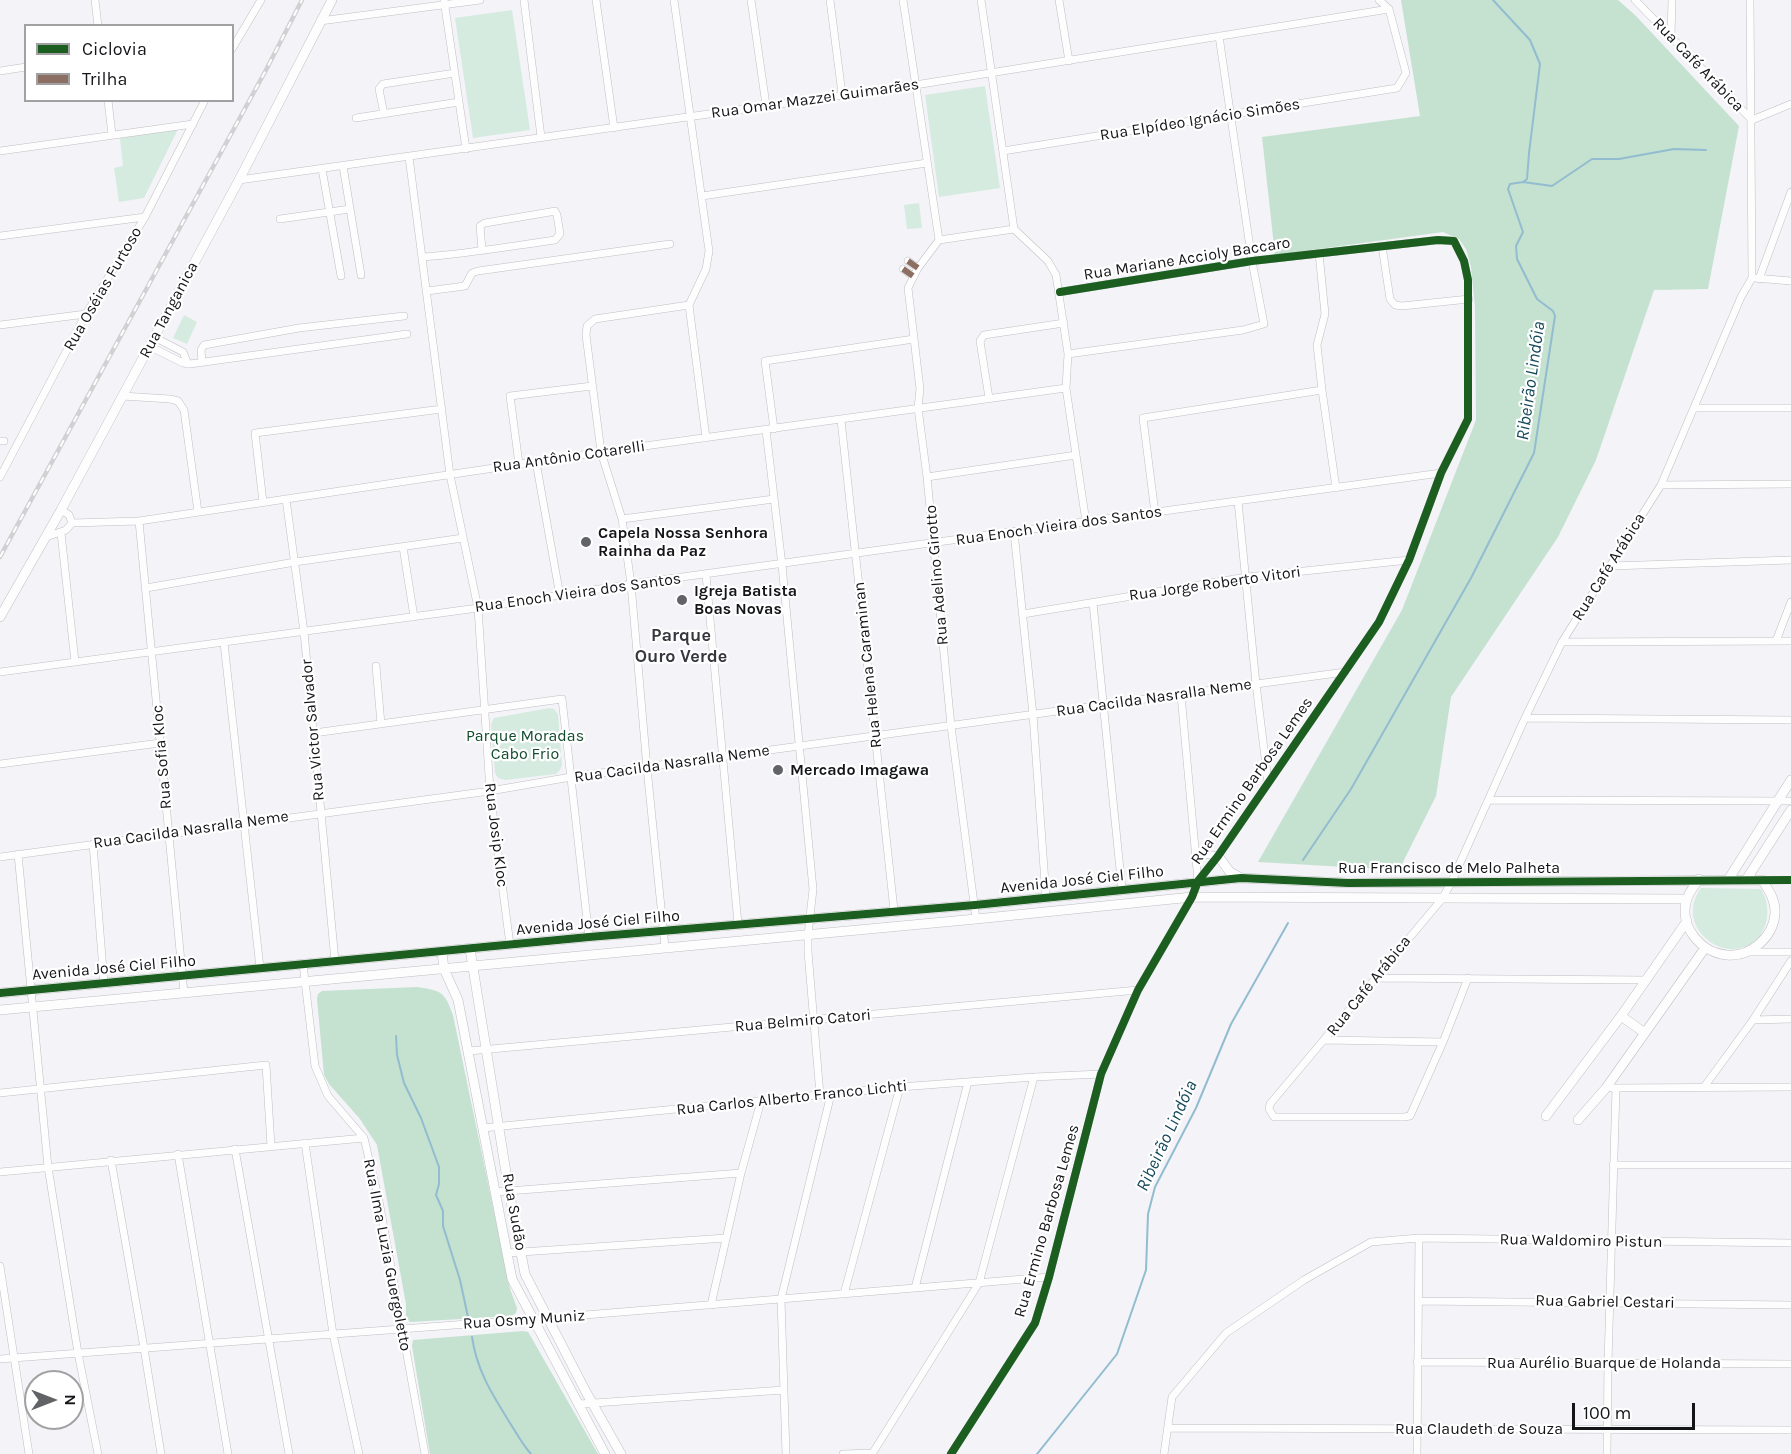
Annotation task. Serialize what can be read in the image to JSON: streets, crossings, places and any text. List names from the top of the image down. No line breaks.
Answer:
{"streets":{"street":["Rua Café Arábica","Rua Omar Mazzei Guimarães","Rua Elpídeo Ignácio Simões","Rua Mariane Accioly Baccaro","Rua Oséias Furtoso","Rua Tanganica","Rua Antônio Cotarelli","Rua Enoch Vieira dos Santos","Rua Adelino Girotto","Rua Jorge Roberto Vitori","Rua Helena Caraminan","Rua Cacilda Nasralla Neme","Rua Victor Salvador","Rua Sofia Kloc","Rua Ermino Barbosa Lemes","Rua Josip Kloc","Rua Francisco de Melo Palheta","Avenida José Ciel Filho","Rua Belmiro Catori","Rua Carlos Alberto Franco Lichti","Rua Sudão","Rua Waldomiro Pistun","Rua Ilma Luzia Guergoletto","Rua Gabriel Cestari","Rua Osmy Muniz","Rua Aurélio Buarque de Holanda","Rua Claudeth de Souza"]},"crossings":[["Rua Café Arábica","Rua Francisco de Melo Palheta"],["Rua Omar Mazzei Guimarães","Rua Elpídeo Ignácio Simões"],["Rua Omar Mazzei Guimarães","Rua Tanganica"],["Rua Omar Mazzei Guimarães","Rua Josip Kloc"],["Rua Mariane Accioly Baccaro","Rua Ermino Barbosa Lemes"],["Rua Antônio Cotarelli","Rua Adelino Girotto"],["Rua Antônio Cotarelli","Rua Helena Caraminan"],["Rua Antônio Cotarelli","Rua Victor Salvador"],["Rua Antônio Cotarelli","Rua Sofia Kloc"],["Rua Antônio Cotarelli","Rua Josip Kloc"],["Rua Enoch Vieira dos Santos","Rua Adelino Girotto"],["Rua Enoch Vieira dos Santos","Rua Helena Caraminan"],["Rua Enoch Vieira dos Santos","Rua Victor Salvador"],["Rua Enoch Vieira dos Santos","Rua Sofia Kloc"],["Rua Enoch Vieira dos Santos","Rua Ermino Barbosa Lemes"],["Rua Enoch Vieira dos Santos","Rua Josip Kloc"],["Rua Adelino Girotto","Rua Cacilda Nasralla Neme"],["Rua Adelino Girotto","Avenida José Ciel Filho"],["Rua Jorge Roberto Vitori","Rua Ermino Barbosa Lemes"],["Rua Helena Caraminan","Rua Cacilda Nasralla Neme"],["Rua Helena Caraminan","Avenida José Ciel Filho"],["Rua Cacilda Nasralla Neme","Rua Victor Salvador"],["Rua Cacilda Nasralla Neme","Rua Sofia Kloc"],["Rua Cacilda Nasralla Neme","Rua Ermino Barbosa Lemes"],["Rua Cacilda Nasralla Neme","Rua Josip Kloc"],["Rua Victor Salvador","Avenida José Ciel Filho"],["Rua Sofia Kloc","Avenida José Ciel Filho"],["Rua Ermino Barbosa Lemes","Rua Francisco de Melo Palheta"],["Rua Ermino Barbosa Lemes","Avenida José Ciel Filho"],["Rua Ermino Barbosa Lemes","Rua Belmiro Catori"],["Rua Ermino Barbosa Lemes","Rua Carlos Alberto Franco Lichti"],["Rua Ermino Barbosa Lemes","Rua Osmy Muniz"],["Rua Josip Kloc","Avenida José Ciel Filho"],["Rua Francisco de Melo Palheta","Avenida José Ciel Filho"],["Avenida José Ciel Filho","Rua Sudão"],["Avenida José Ciel Filho","Rua Ilma Luzia Guergoletto"],["Rua Belmiro Catori","Rua Sudão"],["Rua Carlos Alberto Franco Lichti","Rua Sudão"],["Rua Sudão","Rua Osmy Muniz"],["Rua Waldomiro Pistun","Rua Claudeth de Souza"],["Rua Ilma Luzia Guergoletto","Rua Osmy Muniz"]],"districts":["Parque Ouro Verde"],"water":["Ribeirão Lindóia"],"parks":["Parque Moradas Cabo Frio"],"places":["Capela Nossa Senhora Rainha da Paz","Igreja Batista Boas Novas","Mercado Imagawa"],"legend":["Ciclovia","Trilha"],"scale_bar":"100 m","north":"right"}
